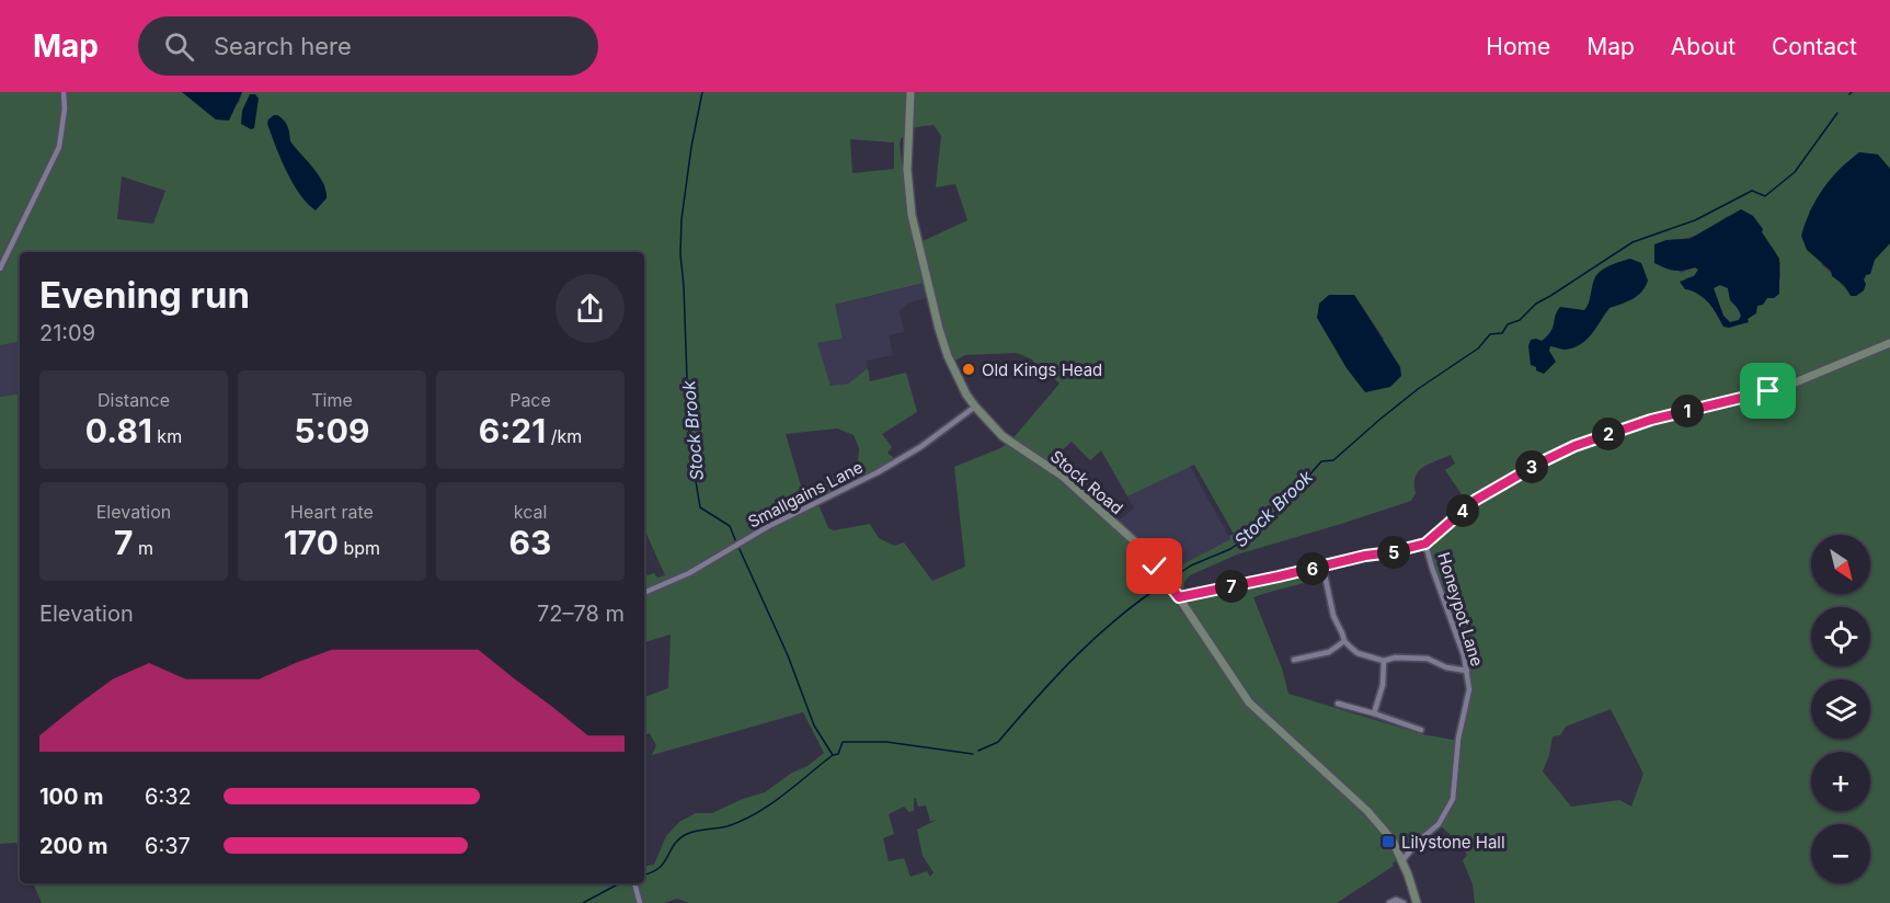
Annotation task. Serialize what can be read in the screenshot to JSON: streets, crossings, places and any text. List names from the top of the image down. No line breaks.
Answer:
{"streets":{"main road":["Stock Road"],"street":["Smallgains Lane","Honeypot Lane"]},"crossings":[["Stock Road","Smallgains Lane"],["Stock Road","Honeypot Lane"]],"water":["Stock Brook"],"places":{"other":["Old Kings Head"],"transit":["Lilystone Hall"]},"north":"bottom right","page":{"header":"Map","search":"Search here","nav":["Home","Map","About","Contact"],"heading":["Evening run","21:09"],"stats":[["Distance","0.81 km"],["Time","5:09"],["Pace","6:21 /km"],["Elevation","7 m"],["Heart rate","170 bpm"],["kcal","63"]],"pins":["1","2","3","4","5","6","7"],"map_buttons":["+","−"],"chart":["Elevation","72–78 m"],"list":[{"name":"100 m","note":"6:32"},{"name":"200 m","note":"6:37"}]}}
